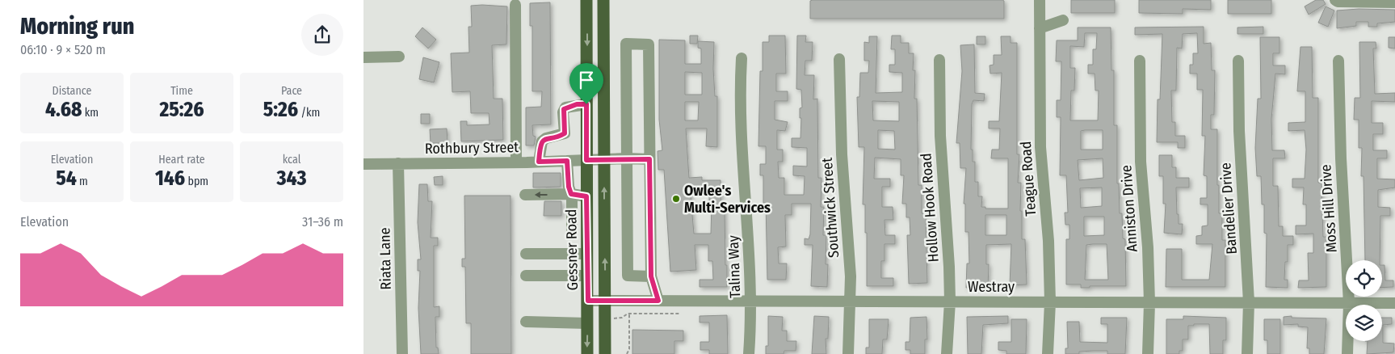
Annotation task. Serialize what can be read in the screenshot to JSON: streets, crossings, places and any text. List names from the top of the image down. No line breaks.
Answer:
{"streets":{"main road":["Gessner Road"],"street":["Rothbury Street","Teague Road","Southwick Street","Hollow Hook Road","Anniston Drive","Bandelier Drive","Moss Hill Drive","Riata Lane","Talina Way","Westray"]},"crossings":[["Rothbury Street","Gessner Road"],["Rothbury Street","Riata Lane"],["Teague Road","Westray"],["Southwick Street","Westray"],["Hollow Hook Road","Westray"],["Anniston Drive","Westray"],["Bandelier Drive","Westray"],["Moss Hill Drive","Westray"],["Gessner Road","Westray"],["Talina Way","Westray"]],"places":["Owlee's Multi-Services"],"page":{"heading":["Morning run","06:10 · 9 × 520 m"],"stats":[["Distance","4.68 km"],["Time","25:26"],["Pace","5:26 /km"],["Elevation","54 m"],["Heart rate","146 bpm"],["kcal","343"]],"chart":["Elevation","31–36 m"]}}
